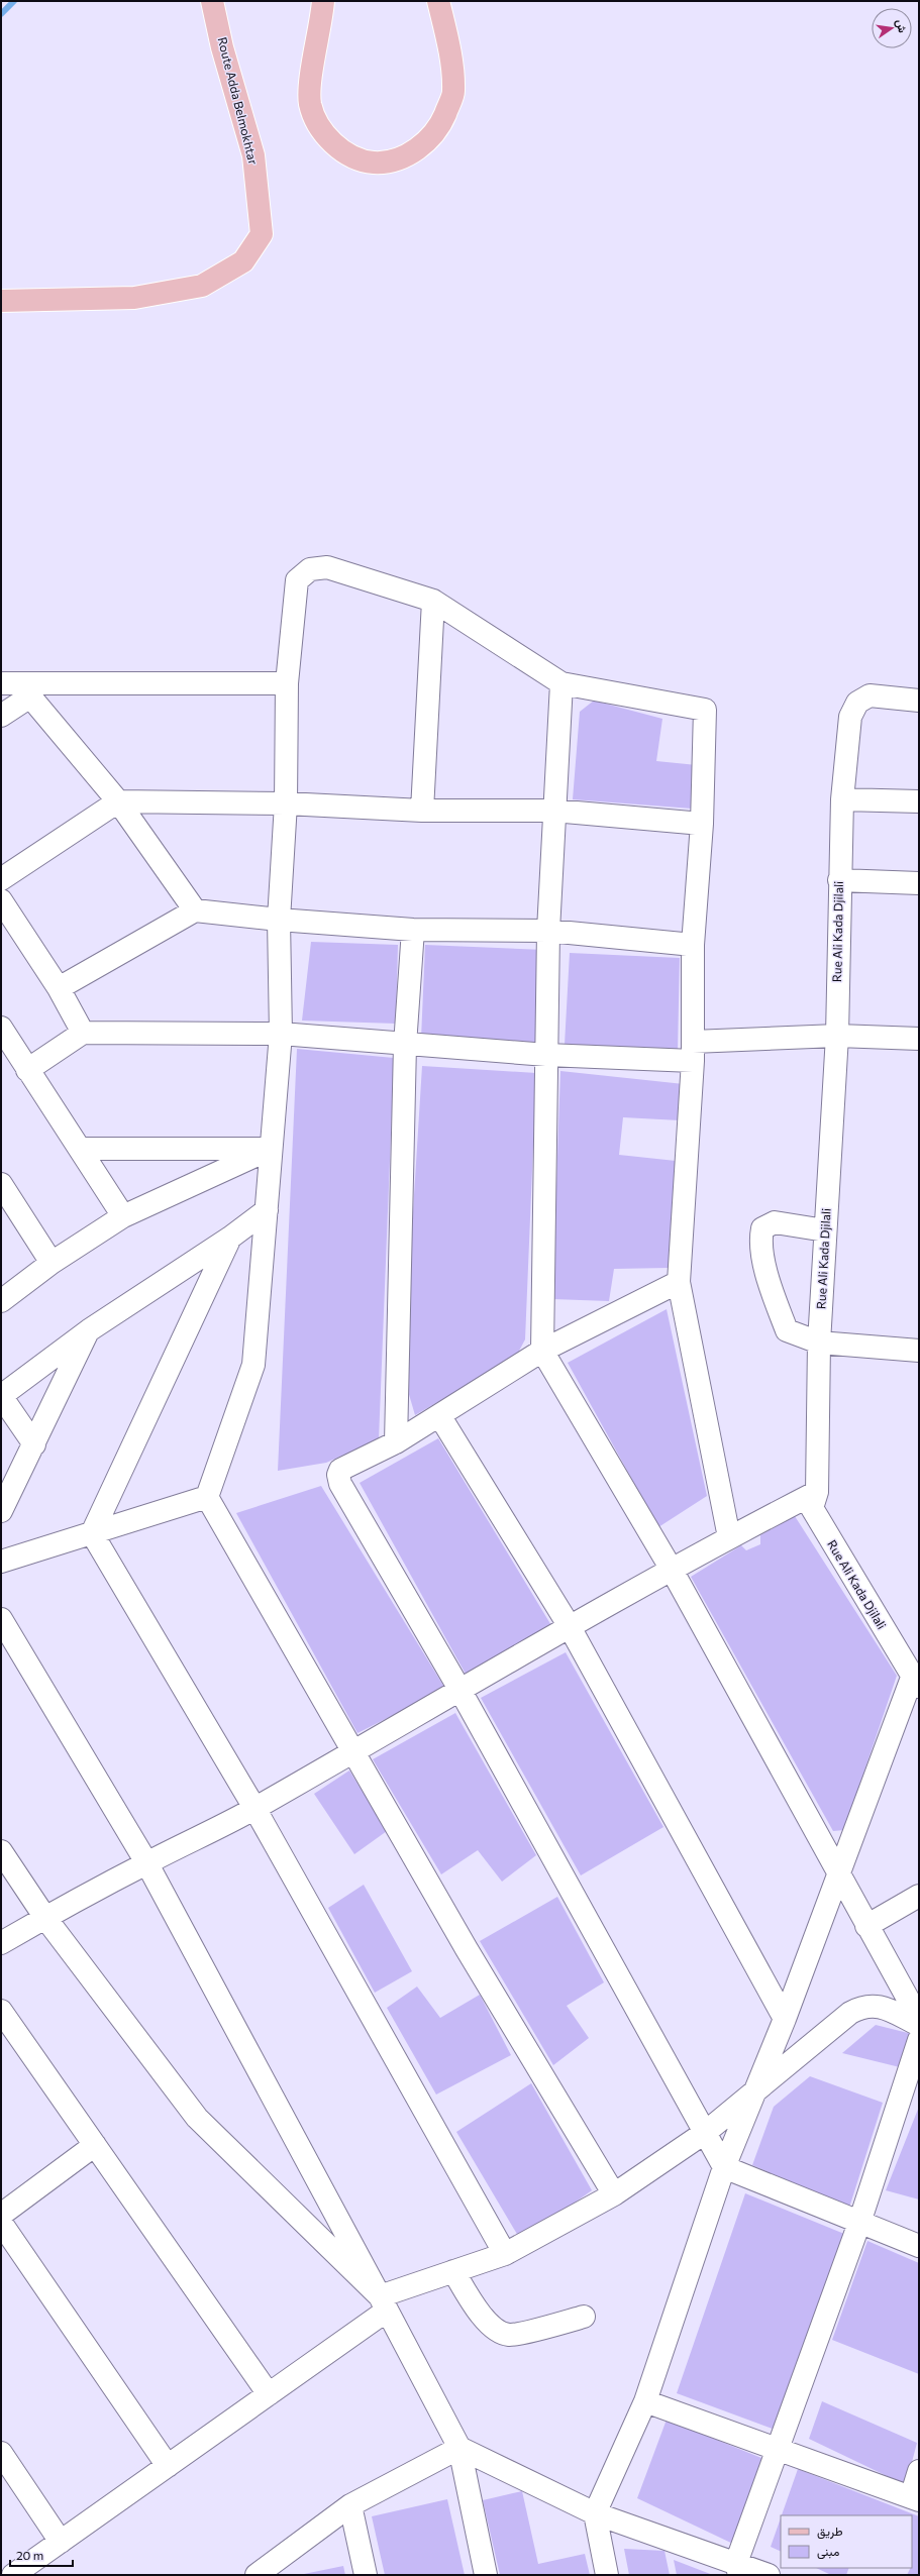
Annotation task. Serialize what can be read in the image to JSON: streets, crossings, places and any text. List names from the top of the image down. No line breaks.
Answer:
{"streets":{"main road":["Route Adda Belmokhtar"],"street":["Rue Ali Kada Djilali"]},"legend":["طريق","مبنى"],"scale_bar":"20 m","north":"right"}
